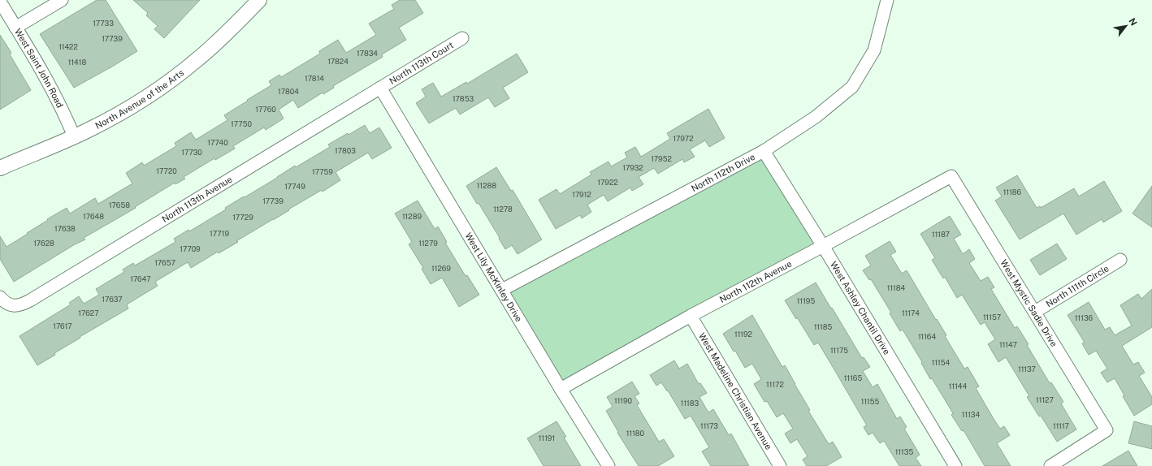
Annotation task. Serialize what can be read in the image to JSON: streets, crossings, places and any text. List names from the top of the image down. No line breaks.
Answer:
{"streets":{"street":["North 113th Court","West Saint John Road","North Avenue of the Arts","North 112th Drive","North 113th Avenue","West Lily McKinley Drive","North 112th Avenue","North 111th Circle","West Mystic Sadie Drive","West Ashley Chantil Drive","West Madeline Christian Avenue"]},"crossings":[["North 113th Court","North 113th Avenue"],["North 113th Court","West Lily McKinley Drive"],["West Saint John Road","North Avenue of the Arts"],["North 112th Drive","West Lily McKinley Drive"],["North 112th Drive","West Ashley Chantil Drive"],["North 113th Avenue","West Lily McKinley Drive"],["West Lily McKinley Drive","North 112th Avenue"],["North 112th Avenue","West Mystic Sadie Drive"],["North 112th Avenue","West Ashley Chantil Drive"],["North 112th Avenue","West Madeline Christian Avenue"],["North 111th Circle","West Mystic Sadie Drive"]],"house_numbers":["17733","17739","11422","17834","17824","11418","17814","17804","17853","17760","17750","17972","17740","17803","17730","17952","17932","17720","17759","17922","11288","17749","11186","17912","17739","17658","11278","17648","11289","17729","17638","17719","11187","17628","11279","17709","17657","11269","17647","11184","17637","11195","17627","11174","11157","11136","17617","11185","11192","11164","11147","11175","11154","11137","11165","11172","11144","11127","11190","11155","11183","11134","11173","11117","11180","11191","11135"],"north":"top right"}
